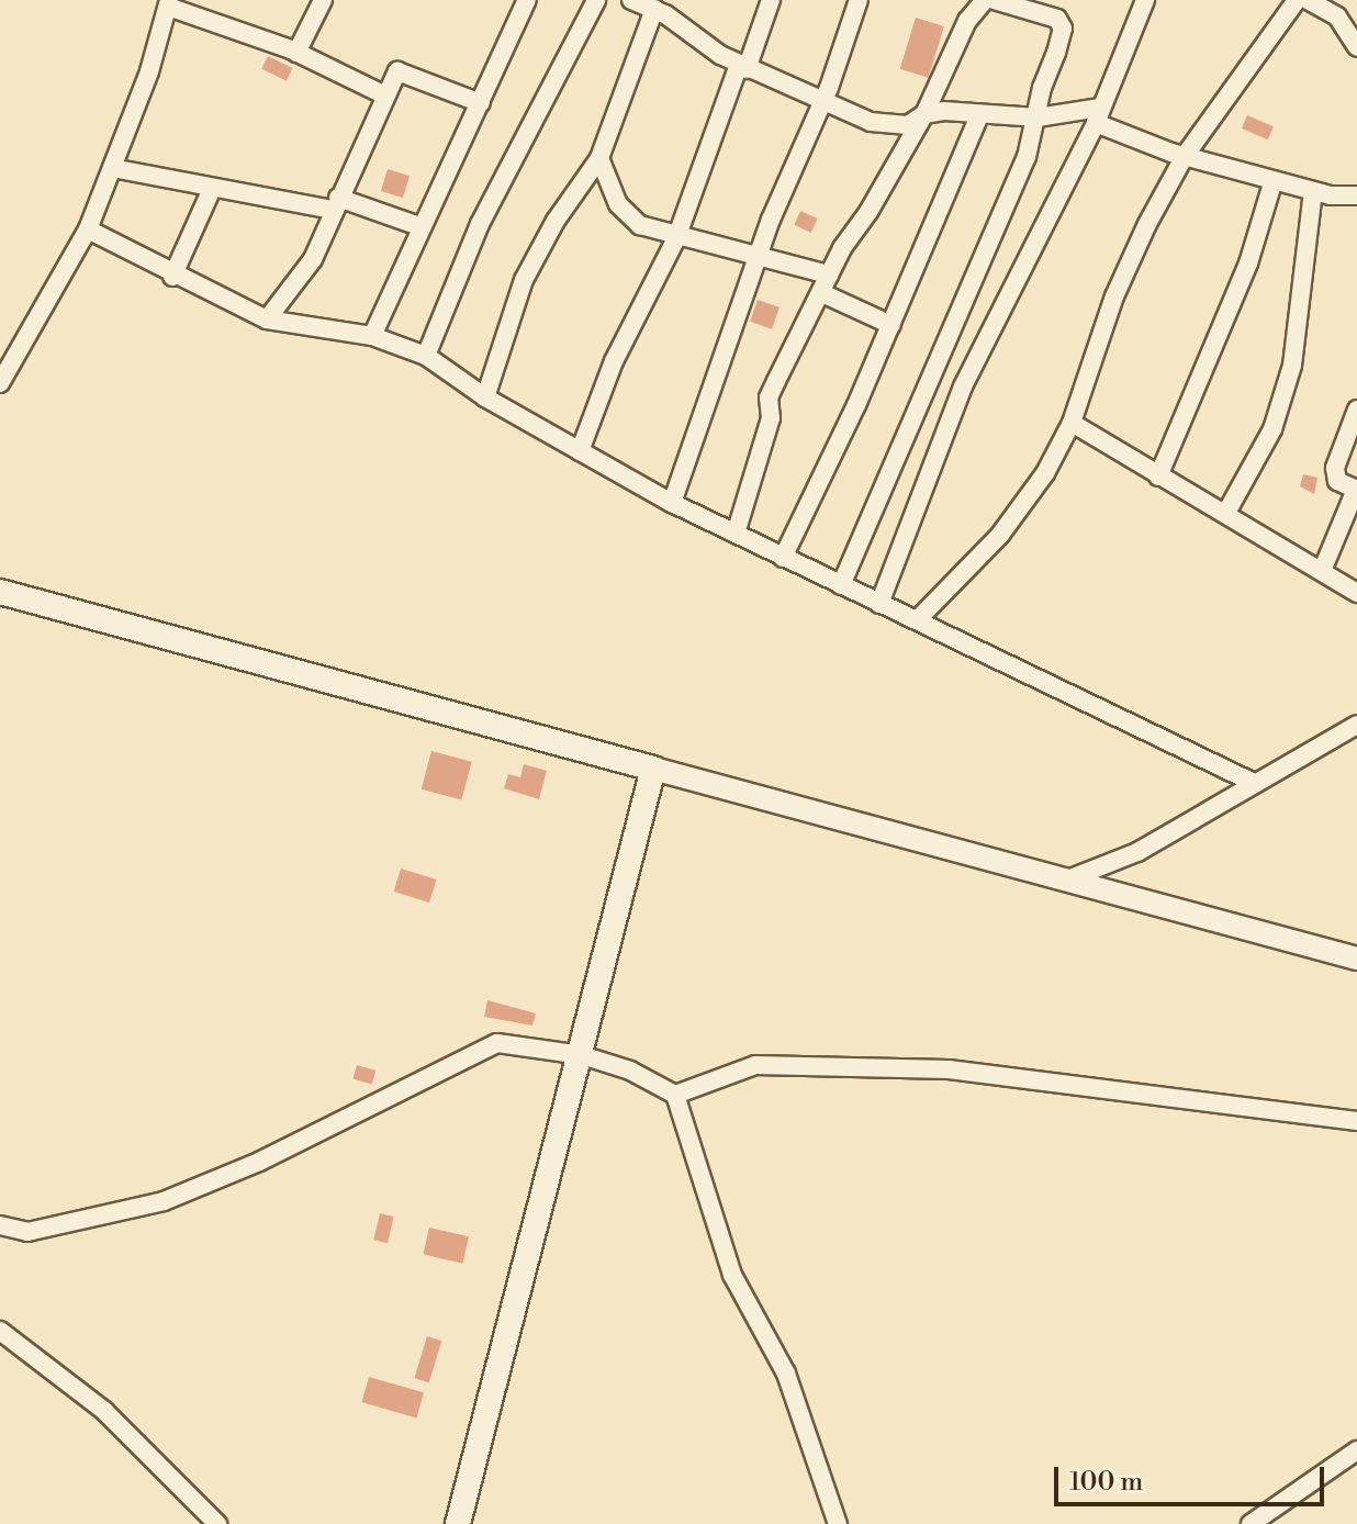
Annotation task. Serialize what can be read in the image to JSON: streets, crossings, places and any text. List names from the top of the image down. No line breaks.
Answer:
{"scale_bar":"100 m"}
